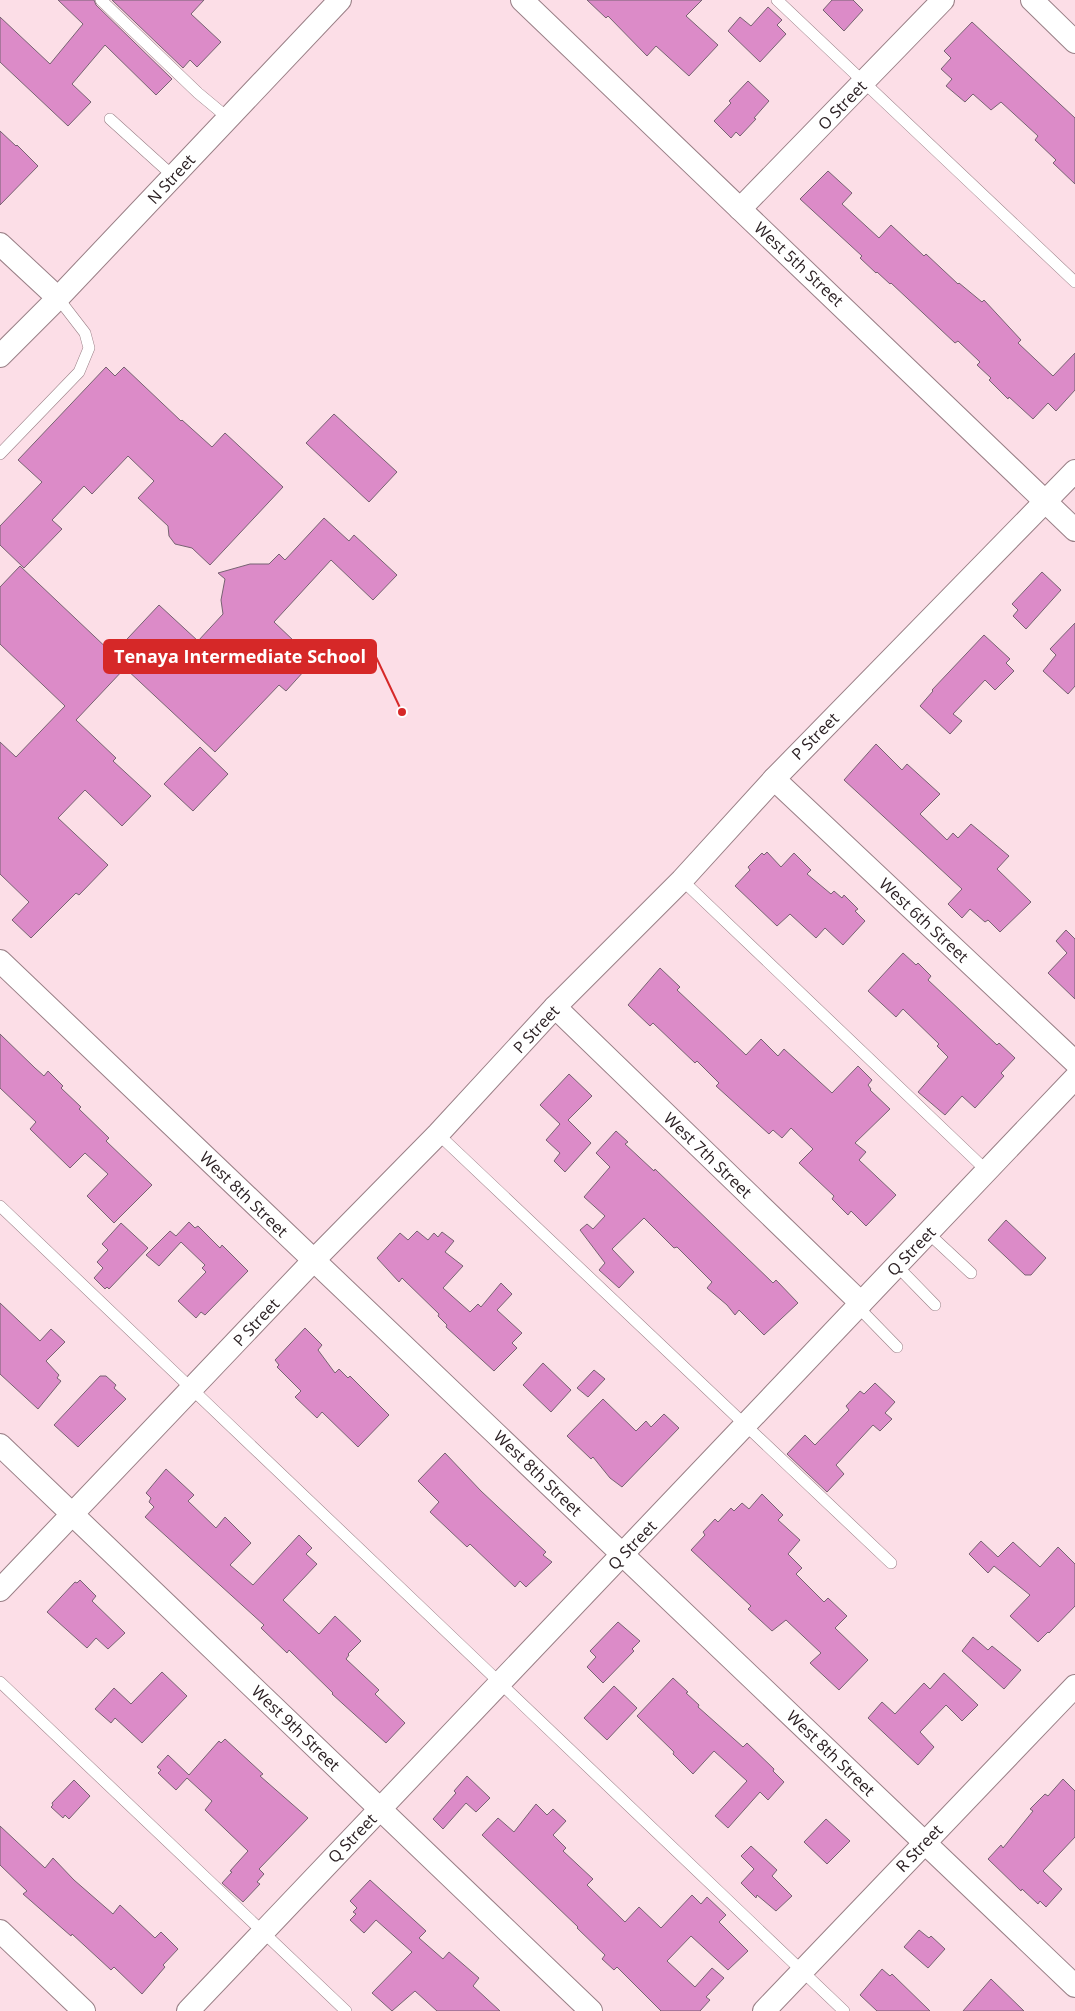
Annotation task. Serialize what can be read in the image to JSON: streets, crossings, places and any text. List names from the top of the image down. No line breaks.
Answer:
{"streets":{"street":["O Street","N Street","West 5th Street","P Street","West 6th Street","West 7th Street","West 8th Street","Q Street","West 9th Street","R Street"]},"crossings":[["O Street","West 5th Street"],["West 5th Street","P Street"],["P Street","West 6th Street"],["P Street","West 7th Street"],["P Street","West 8th Street"],["P Street","West 9th Street"],["West 7th Street","Q Street"],["West 8th Street","Q Street"],["West 8th Street","R Street"],["Q Street","West 9th Street"]],"places":["Tenaya Intermediate School"]}
